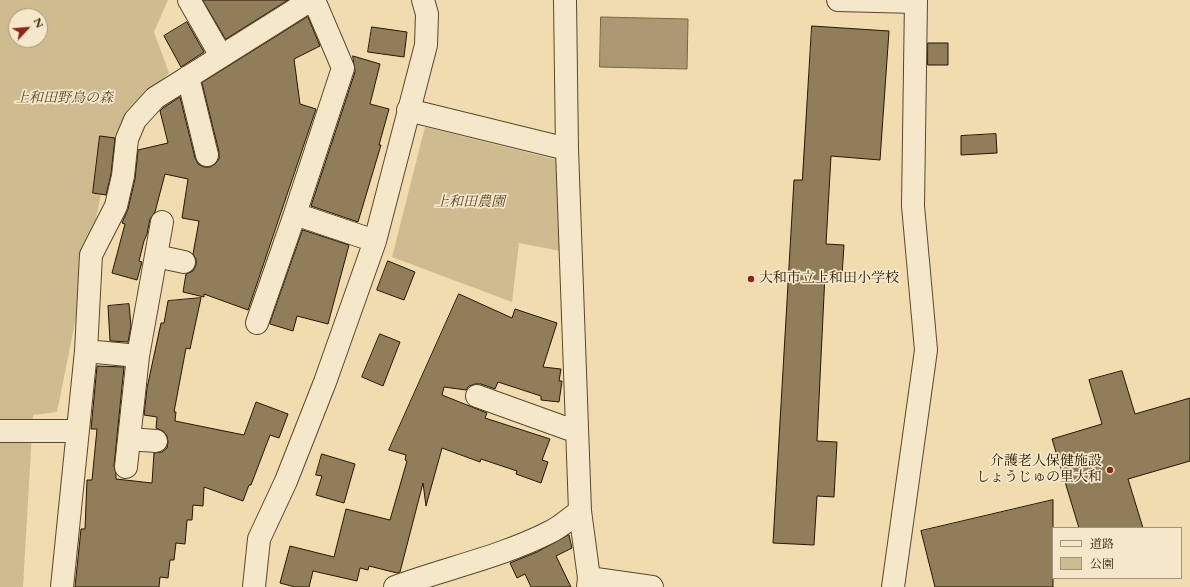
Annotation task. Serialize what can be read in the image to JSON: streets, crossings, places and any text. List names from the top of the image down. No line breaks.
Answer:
{"parks":["上和田野鳥の森","上和田農園"],"places":["大和市立上和田小学校","介護老人保健施設 しょうじゅの里大和"],"legend":["道路","公園"],"north":"top right"}
